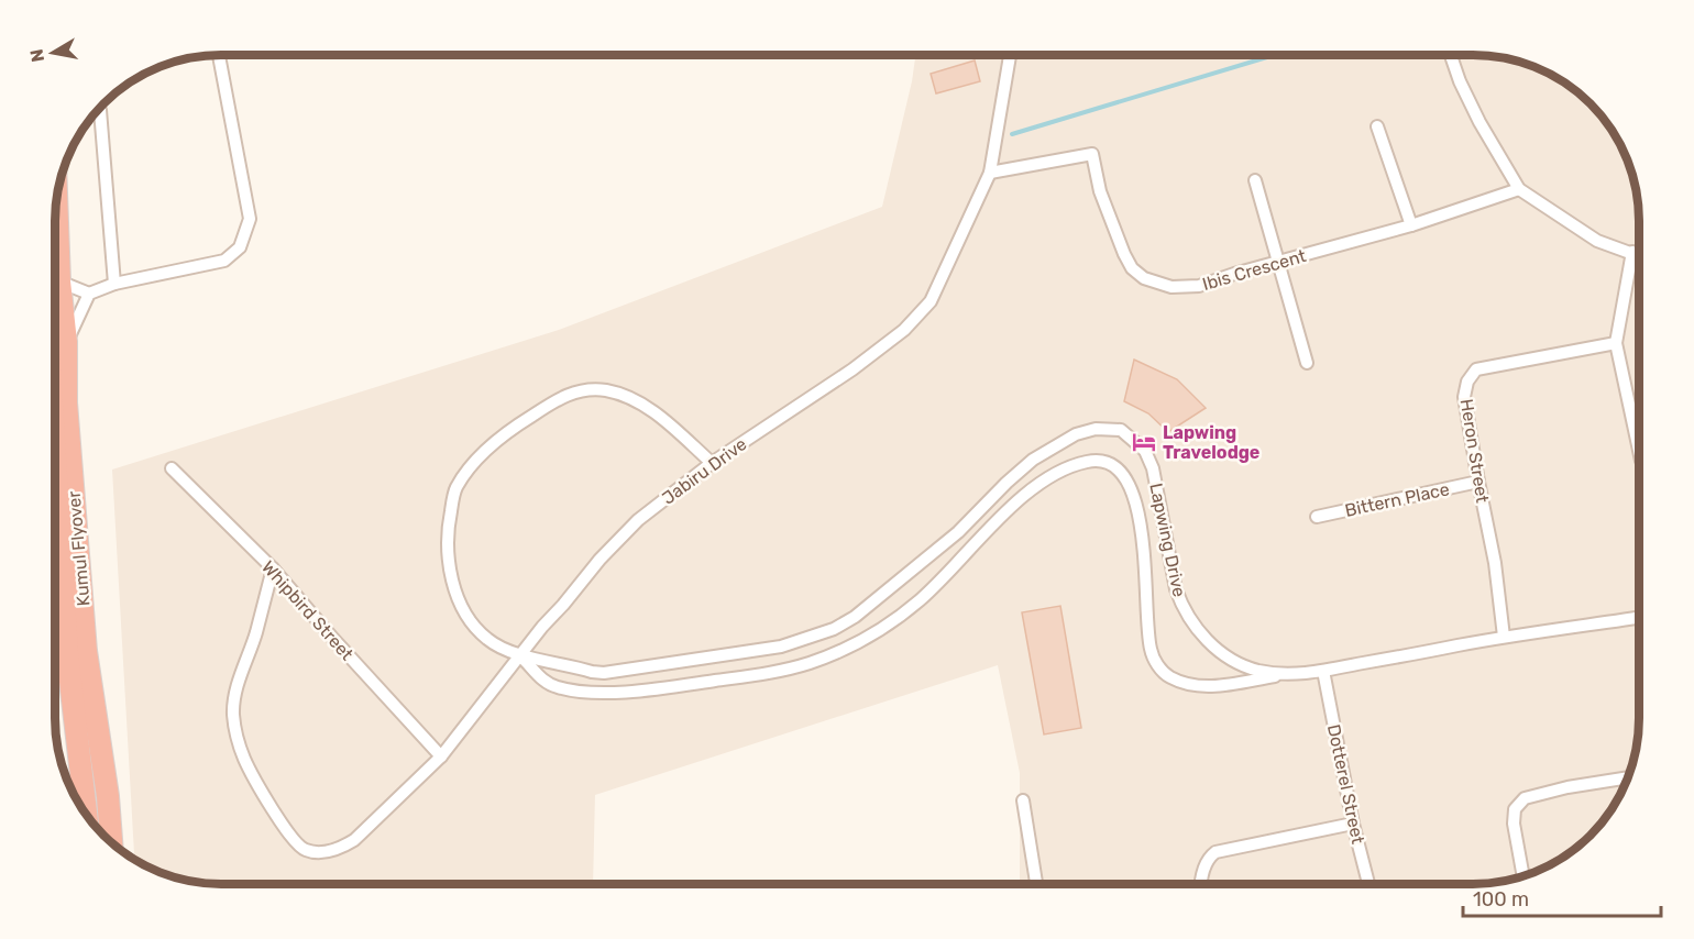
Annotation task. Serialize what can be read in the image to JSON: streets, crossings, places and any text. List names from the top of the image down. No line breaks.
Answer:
{"streets":{"highway":["Kumul Flyover"],"street":["Ibis Crescent","Heron Street","Jabiru Drive","Bittern Place","Lapwing Drive","Whipbird Street","Dotterel Street"]},"crossings":[["Ibis Crescent","Jabiru Drive"],["Heron Street","Bittern Place"],["Heron Street","Lapwing Drive"],["Jabiru Drive","Lapwing Drive"],["Jabiru Drive","Whipbird Street"],["Lapwing Drive","Dotterel Street"]],"places":{"hotel":["Lapwing Travelodge"]},"scale_bar":"100 m","north":"left"}
